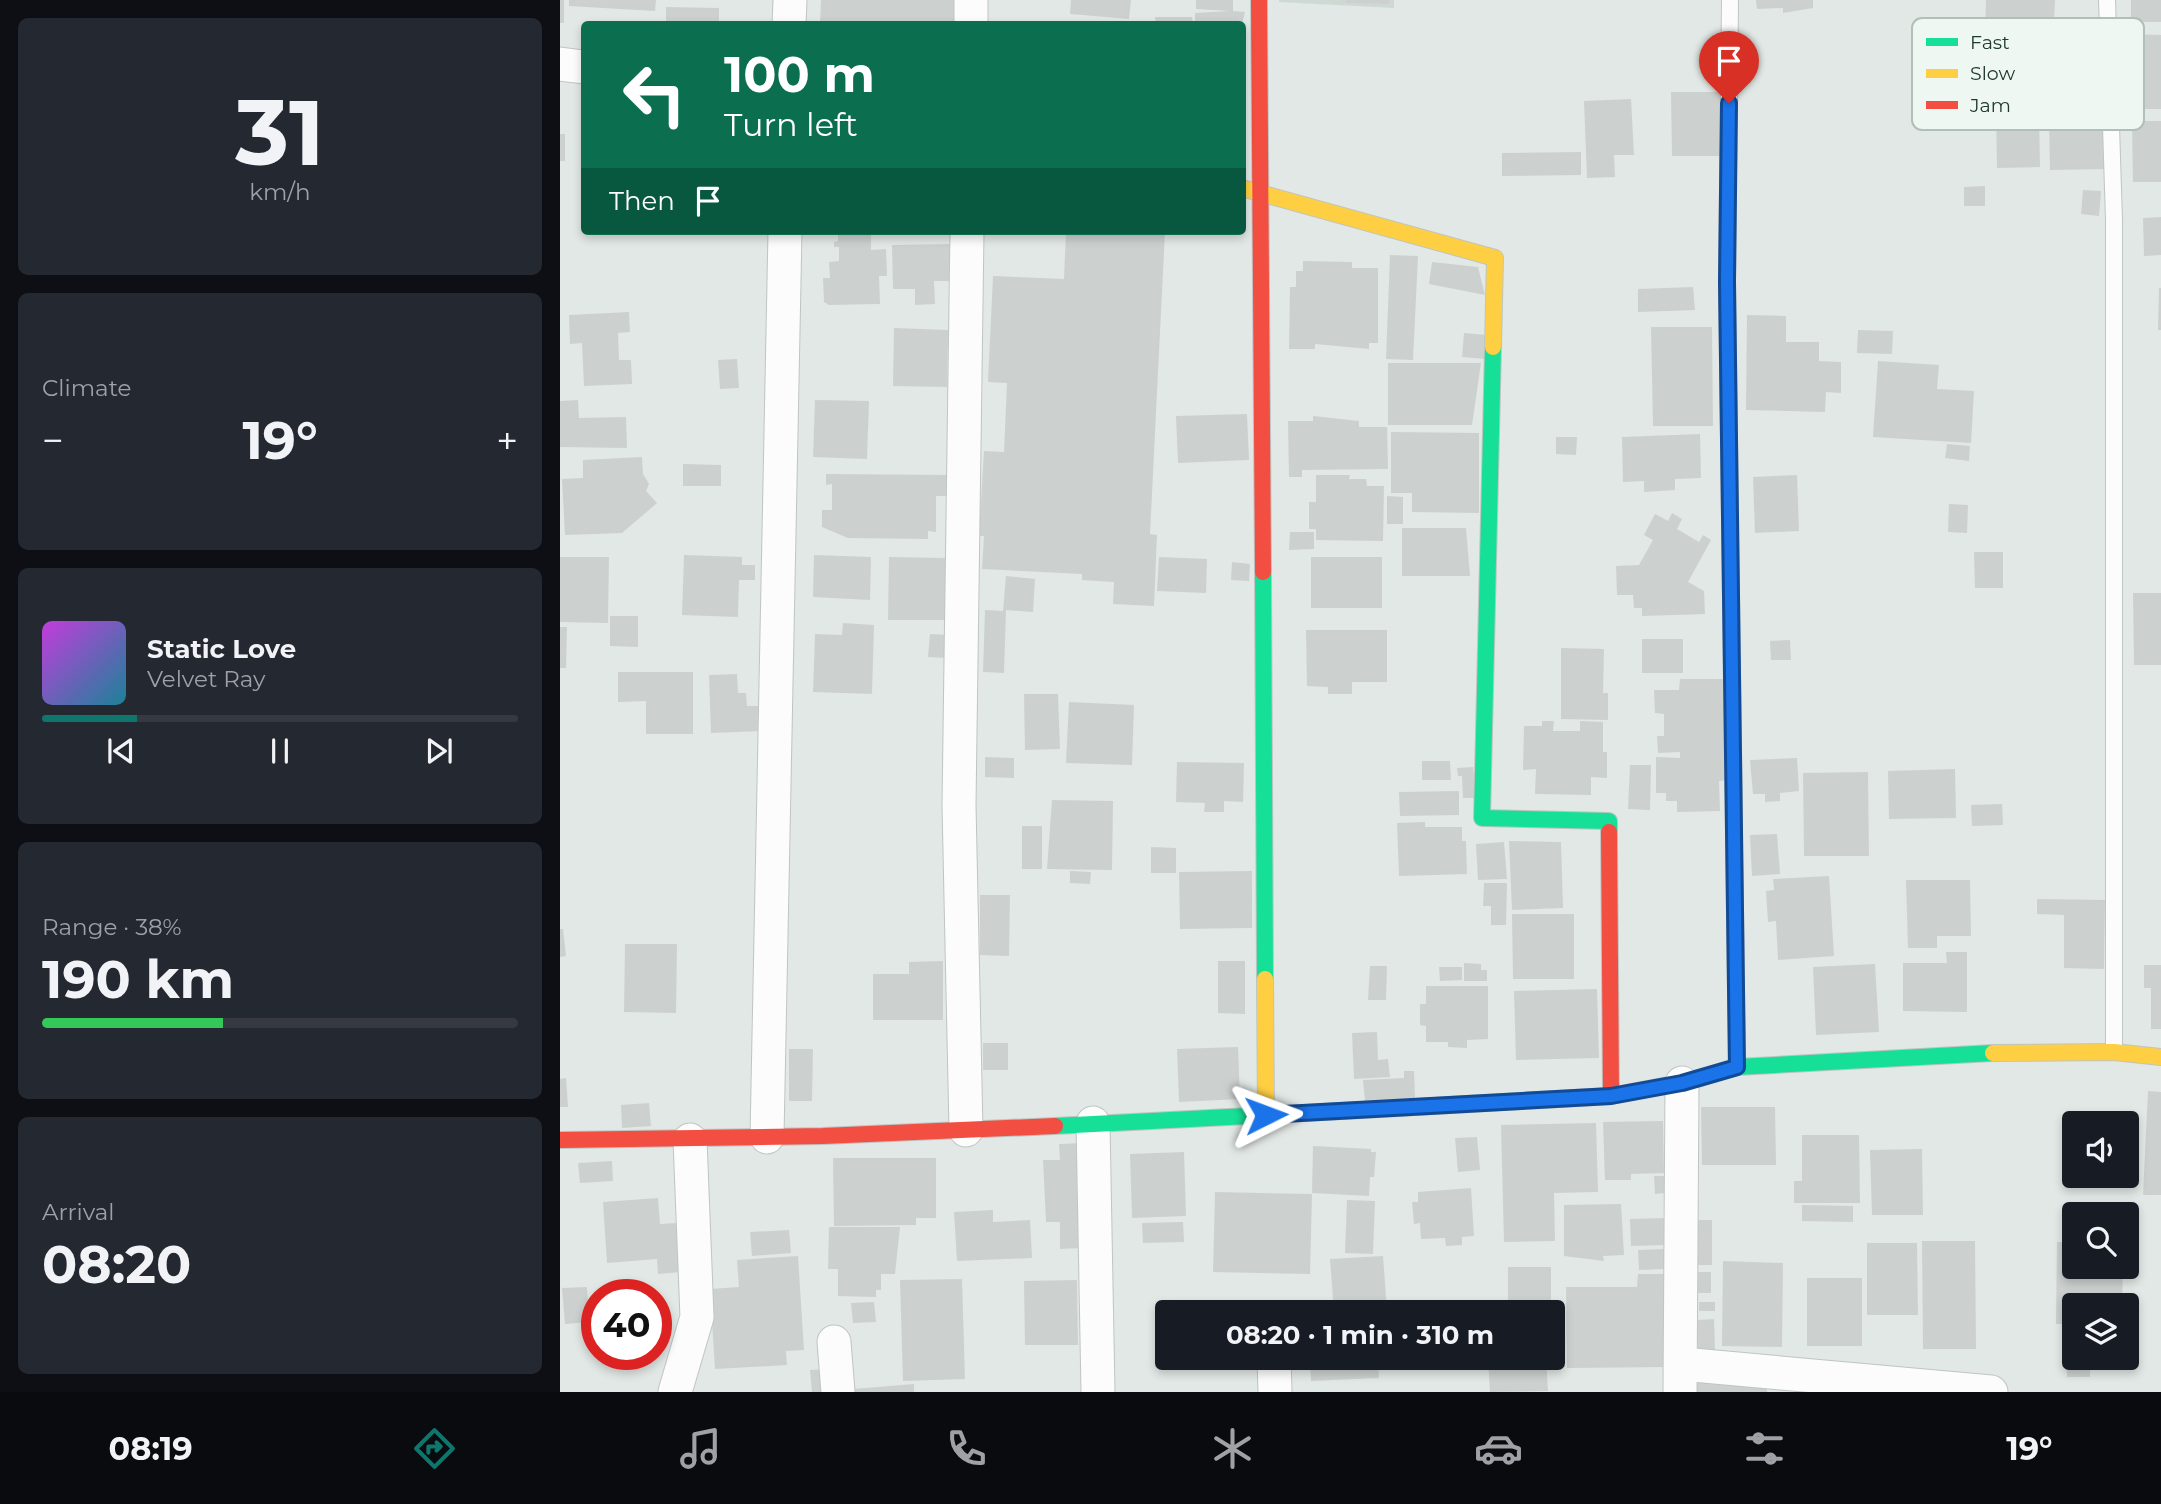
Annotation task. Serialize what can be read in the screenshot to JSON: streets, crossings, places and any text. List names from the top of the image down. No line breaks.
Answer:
{"legend":["Fast","Slow","Jam"],"page":{"tile":[["31","km/h"],"Climate",["Range · 38%","190 km"],["Arrival","08:20"]],"turn":["100 m","Turn left"],"then":"Then","heat":["−","19°","+"],"song":["Static Love","Velvet Ray"],"limit":"40","trip":"08:20 · 1 min · 310 m","tabs":["08:19","19°"]}}
